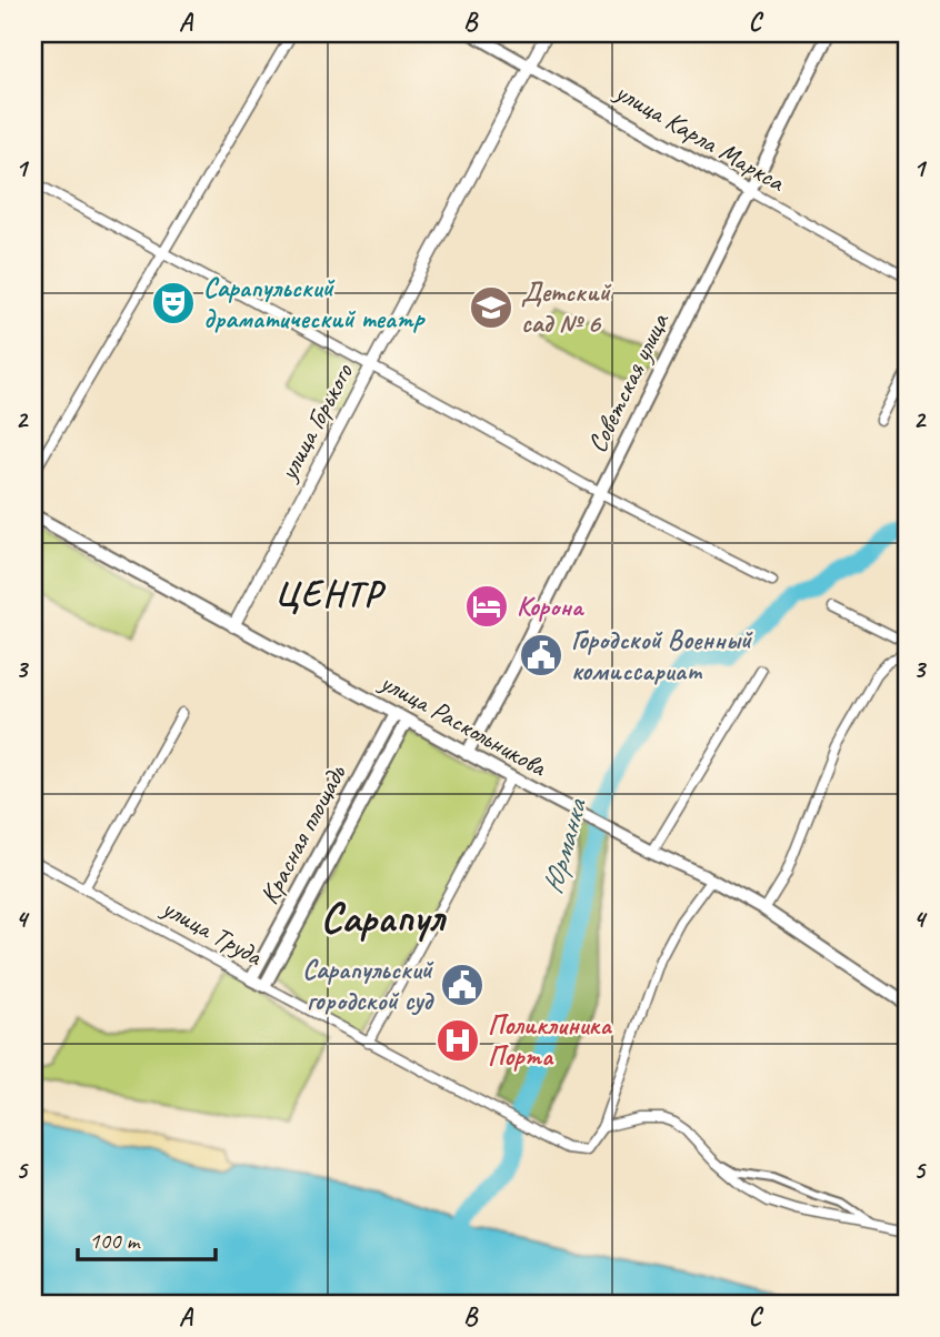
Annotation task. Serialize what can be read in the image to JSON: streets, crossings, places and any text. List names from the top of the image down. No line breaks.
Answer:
{"streets":{"main road":["улица Карла Маркса","Советская улица","улица Раскольникова","Красная площадь","улица Труда"],"street":["улица Горького"]},"crossings":[["улица Карла Маркса","Советская улица"],["улица Карла Маркса","улица Горького"],["Советская улица","улица Раскольникова"],["улица Горького","улица Раскольникова"],["улица Раскольникова","Красная площадь"],["Красная площадь","улица Труда"]],"districts":["ЦЕНТР","Сарапул"],"water":["Юрманка"],"places":{"theatre":["Сарапульский драматический театр"],"school or university":["Детский сад № 6"],"hotel":["Корона"],"public building":["Городской Военный комиссариат","Сарапульский городской суд"],"hospital":["Поликлиника Порта"]},"scale_bar":"100 m","grid":{"columns":["A","B","C"],"rows":["1","2","3","4","5"]}}
